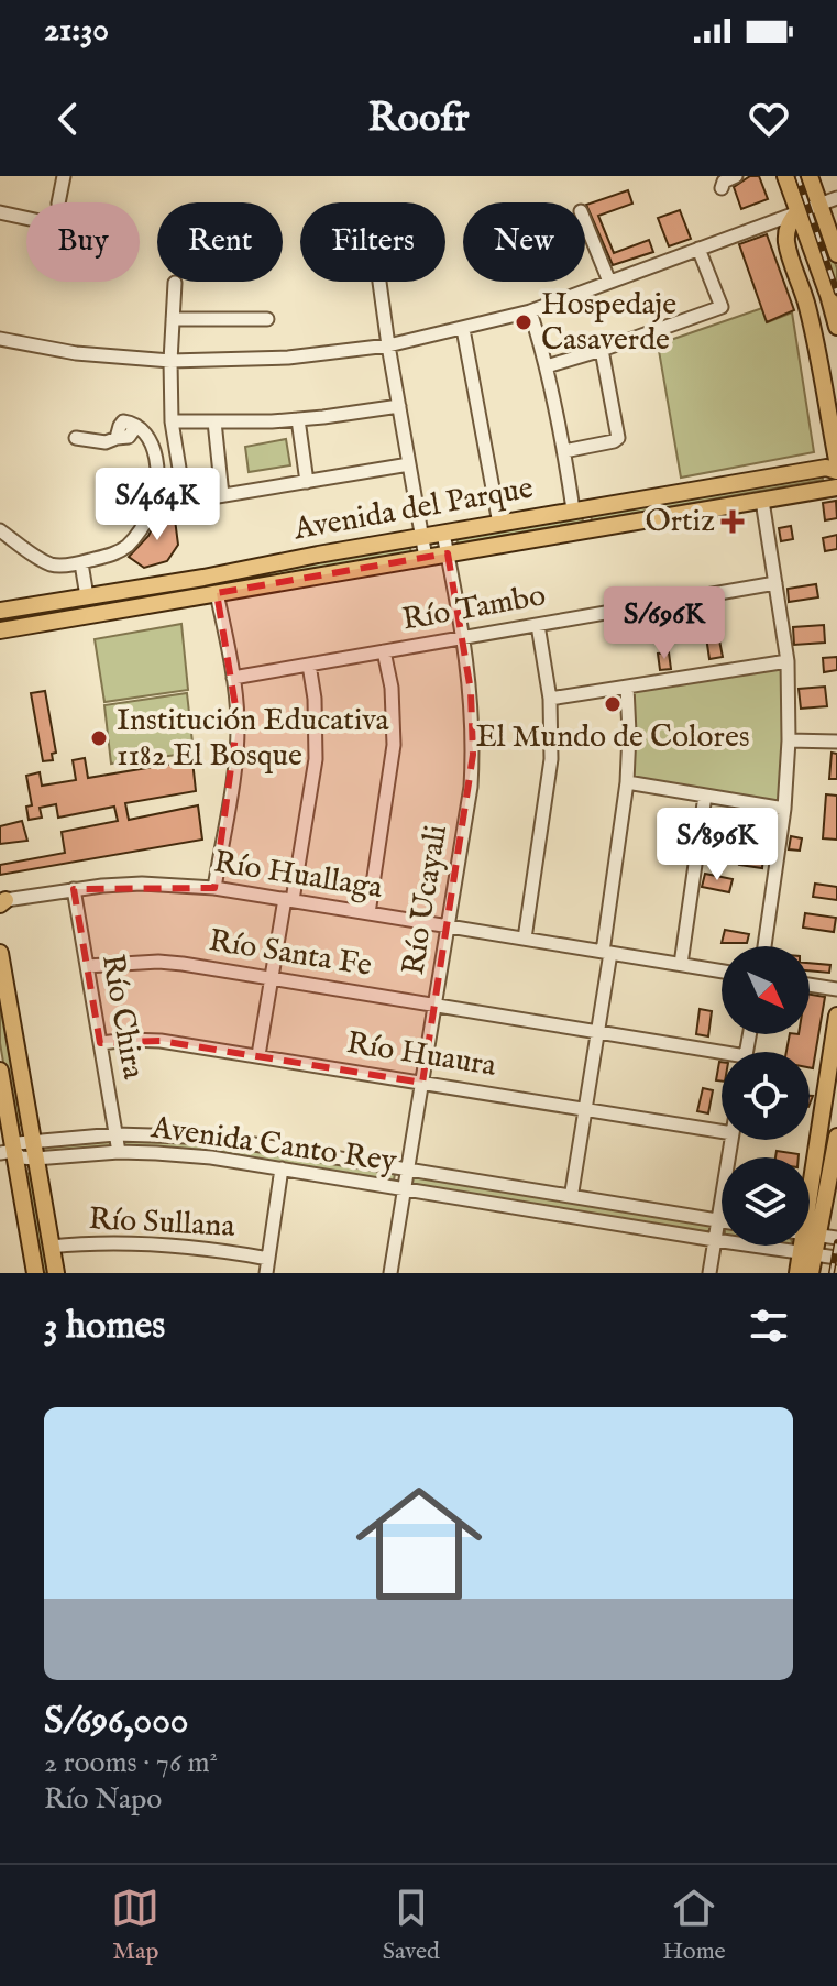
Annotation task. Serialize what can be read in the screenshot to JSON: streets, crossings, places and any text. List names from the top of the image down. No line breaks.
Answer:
{"streets":{"main road":["Avenida del Parque"],"street":["Río Tambo","Río Huallaga","Río Ucayali","Río Santa Fe","Río Chira","Río Huaura","Avenida Canto Rey","Río Sullana"]},"crossings":[["Avenida del Parque","Río Ucayali"],["Río Tambo","Río Ucayali"],["Río Huallaga","Río Ucayali"],["Río Huallaga","Río Chira"],["Río Ucayali","Río Santa Fe"],["Río Ucayali","Río Huaura"],["Río Ucayali","Avenida Canto Rey"],["Río Santa Fe","Río Chira"],["Río Chira","Río Huaura"],["Río Chira","Avenida Canto Rey"]],"places":{"other":["Hospedaje Casaverde","El Mundo de Colores","Institución Educativa 1182 El Bosque"],"health":["Ortiz"]},"north":"bottom right","page":{"status":"21:30","header":"Roofr","chip":["Buy","Rent","Filters","New"],"price":["S/464K","S/696K","S/896K"],"heading":"3 homes","list":[{"name":"S/696,000","note":"2 rooms · 76 m² · Río Napo"}],"tabs":["Map","Saved","Home"]}}
